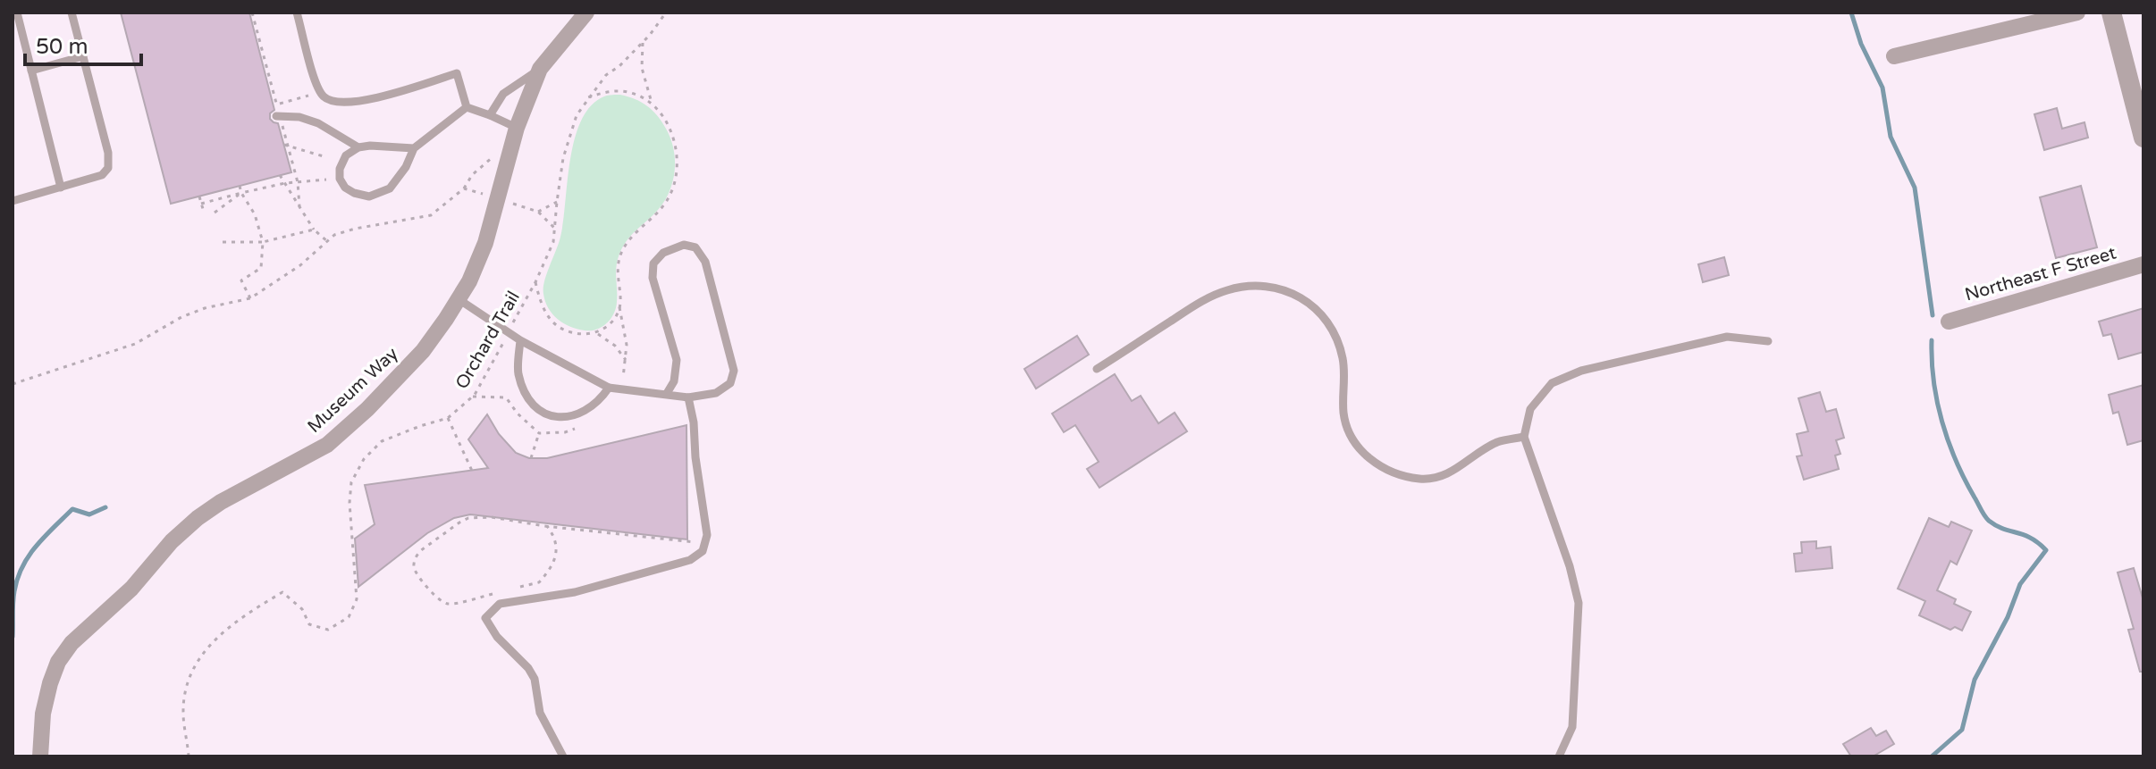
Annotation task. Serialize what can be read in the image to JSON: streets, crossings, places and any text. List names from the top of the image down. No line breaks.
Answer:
{"streets":{"street":["Northeast F Street","Museum Way"],"path":["Orchard Trail"]},"scale_bar":"50 m"}
